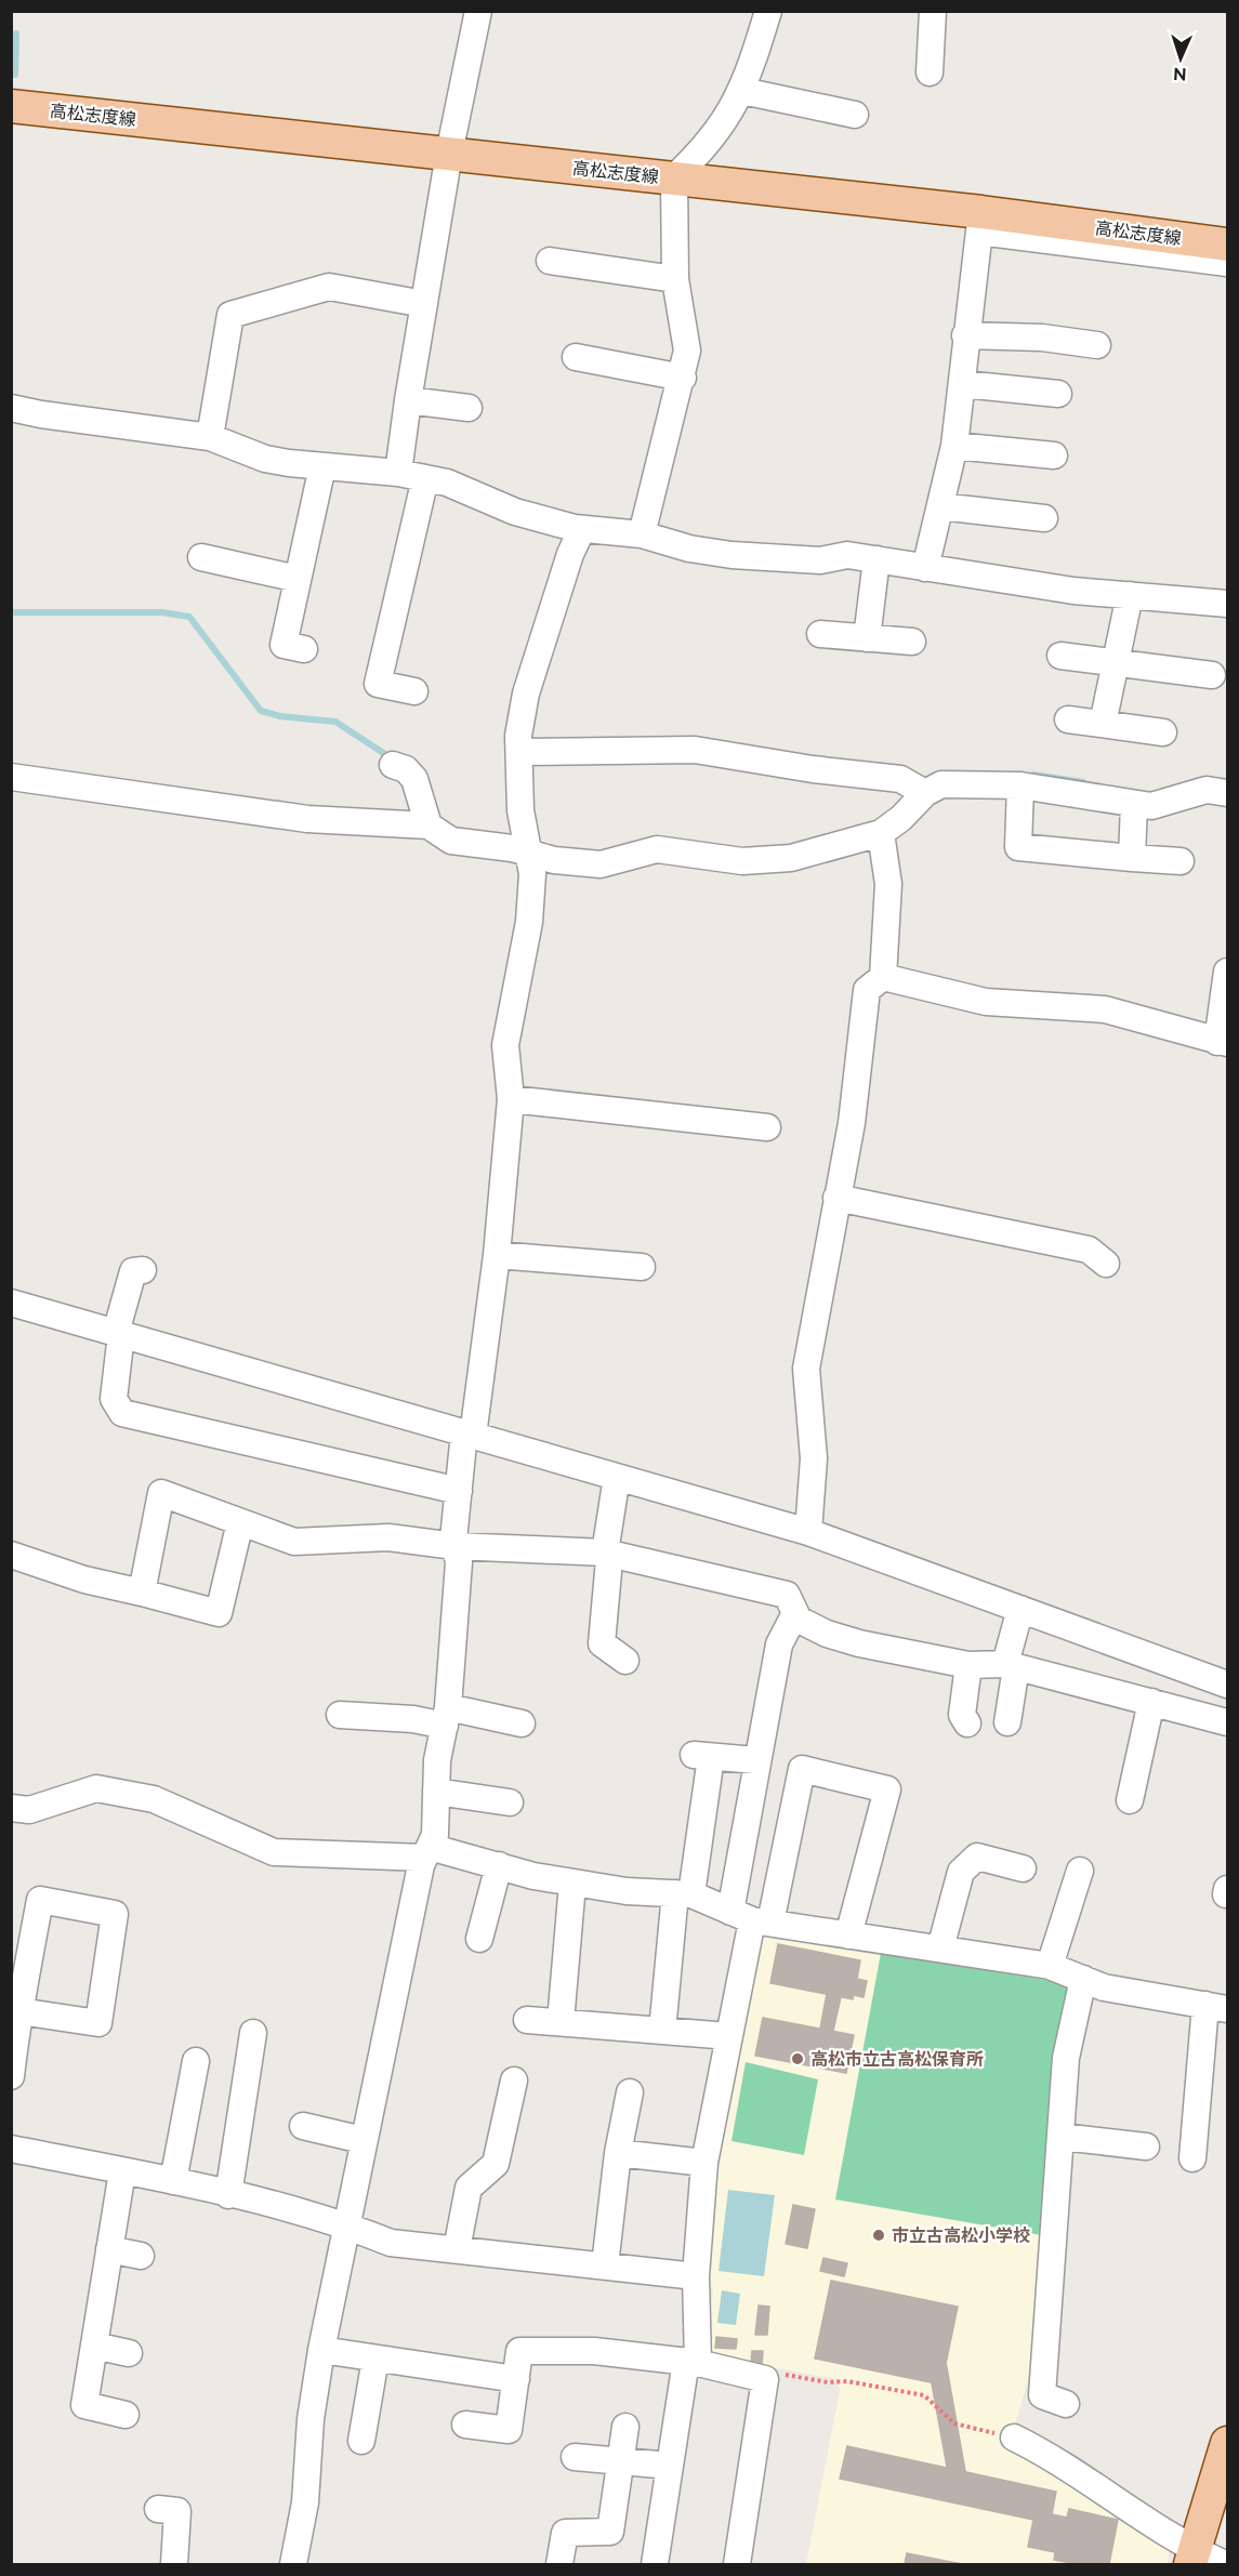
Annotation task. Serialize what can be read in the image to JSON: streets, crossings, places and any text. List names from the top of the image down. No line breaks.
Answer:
{"streets":{"main road":["高松志度線"]},"places":["高松市立古高松保育所","市立古高松小学校"],"north":"bottom"}
